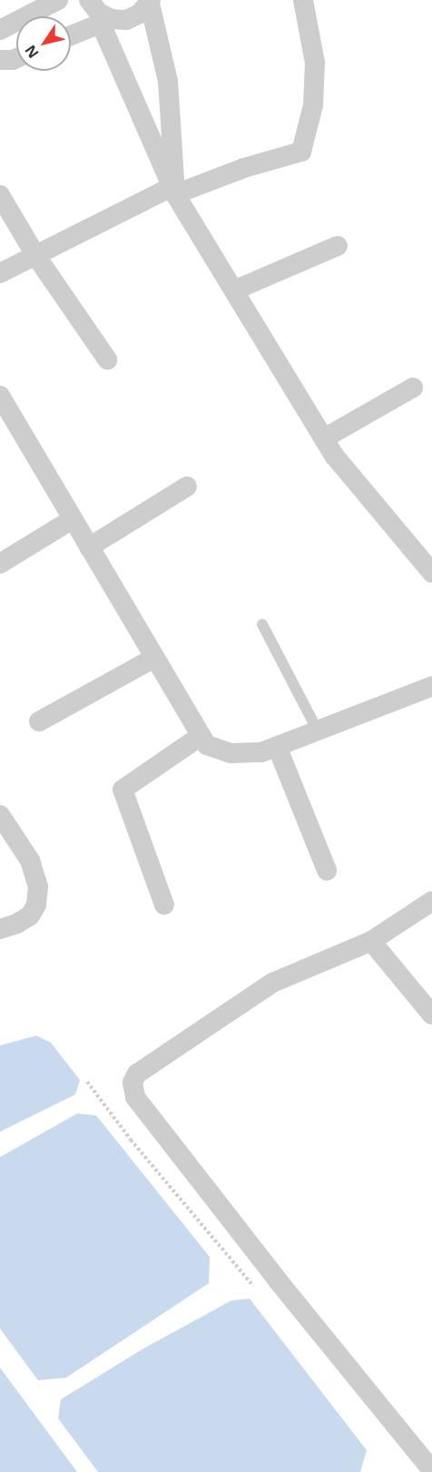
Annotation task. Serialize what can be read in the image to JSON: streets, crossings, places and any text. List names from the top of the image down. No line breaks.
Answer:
{"north":"bottom left"}
